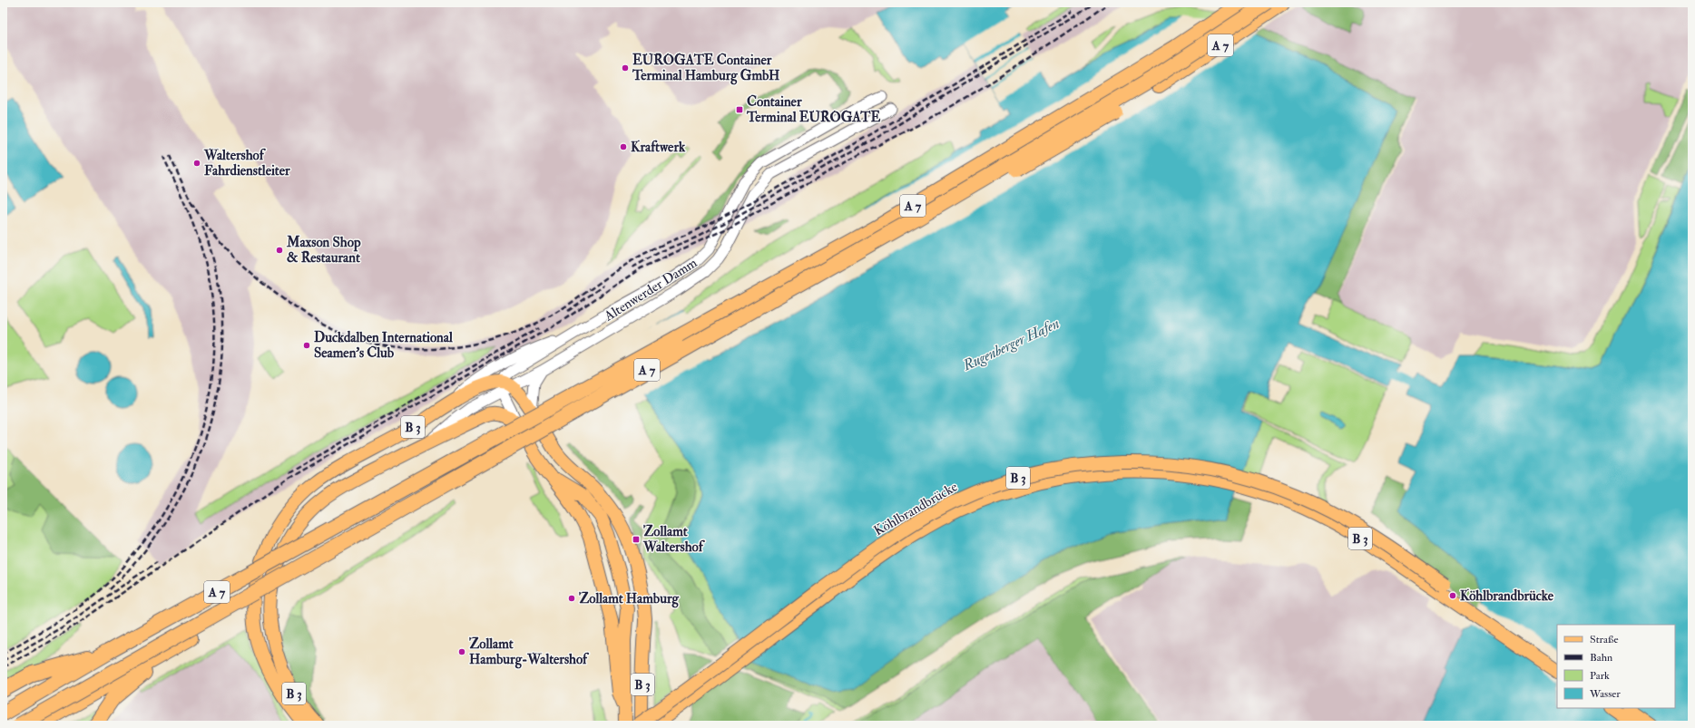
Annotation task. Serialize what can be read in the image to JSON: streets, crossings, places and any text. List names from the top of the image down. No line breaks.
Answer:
{"streets":{"highway":["A 7"],"main road":["B 3","Köhlbrandbrücke"],"street":["Altenwerder Damm"]},"crossings":[["Altenwerder Damm","B 3"]],"water":["Rugenberger Hafen"],"places":{"other":["EUROGATE Container Terminal Hamburg GmbH","Kraftwerk","Waltershof Fahrdienstleiter","Maxson Shop & Restaurant","Duckdalben International Seamen's Club","Köhlbrandbrücke","Zollamt Hamburg","Zollamt Hamburg-Waltershof"],"transit":["Container Terminal EUROGATE","Zollamt Waltershof"]},"legend":["Straße","Bahn","Park","Wasser"]}
